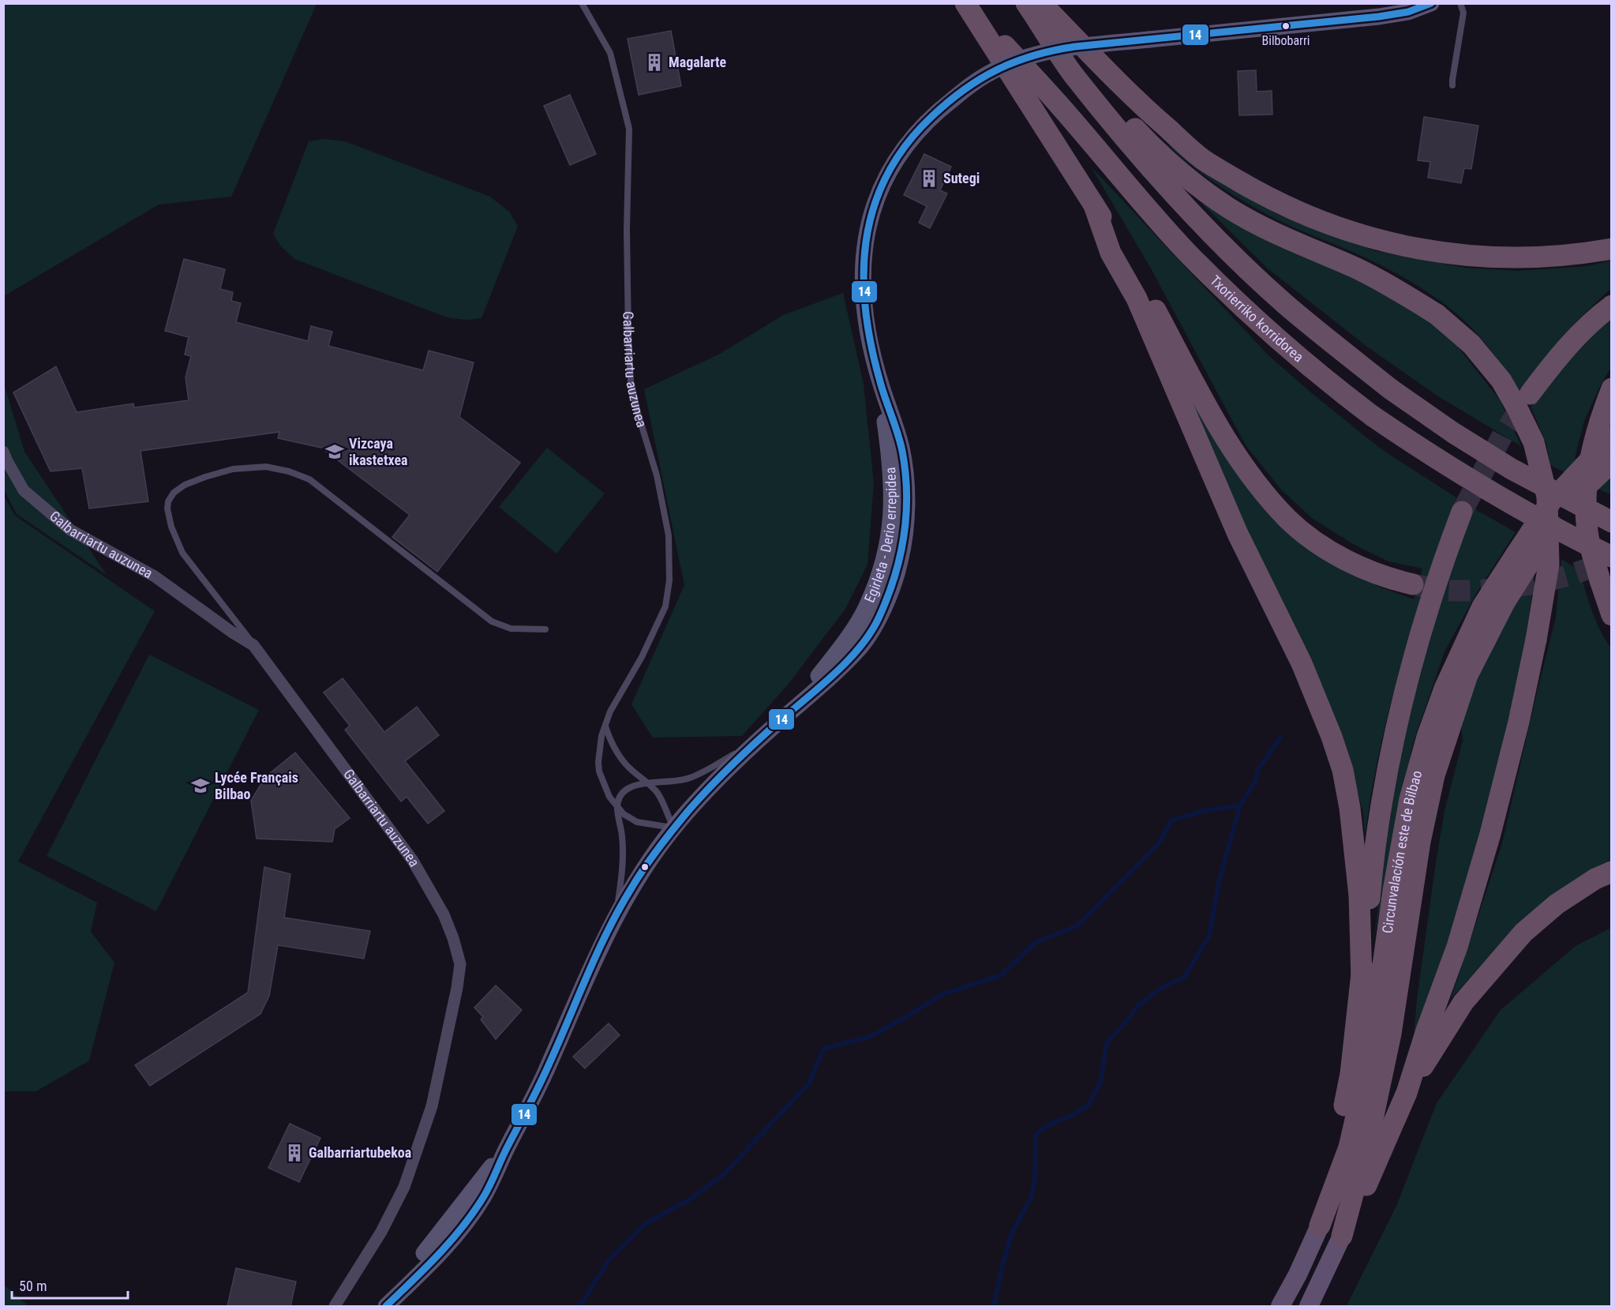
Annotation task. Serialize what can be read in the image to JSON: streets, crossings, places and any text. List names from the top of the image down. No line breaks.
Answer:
{"streets":{"highway":["Txorierriko korridorea","Circunvalación este de Bilbao"],"street":["Galbarriartu auzunea","Egirleta - Derio errepidea"]},"places":{"other":["Bilbobarri"],"building":["Magalarte","Sutegi","Galbarriartubekoa"],"school or university":["Vizcaya ikastetxea","Lycée Français Bilbao"]},"lines":["transit line 14"],"scale_bar":"50 m"}
